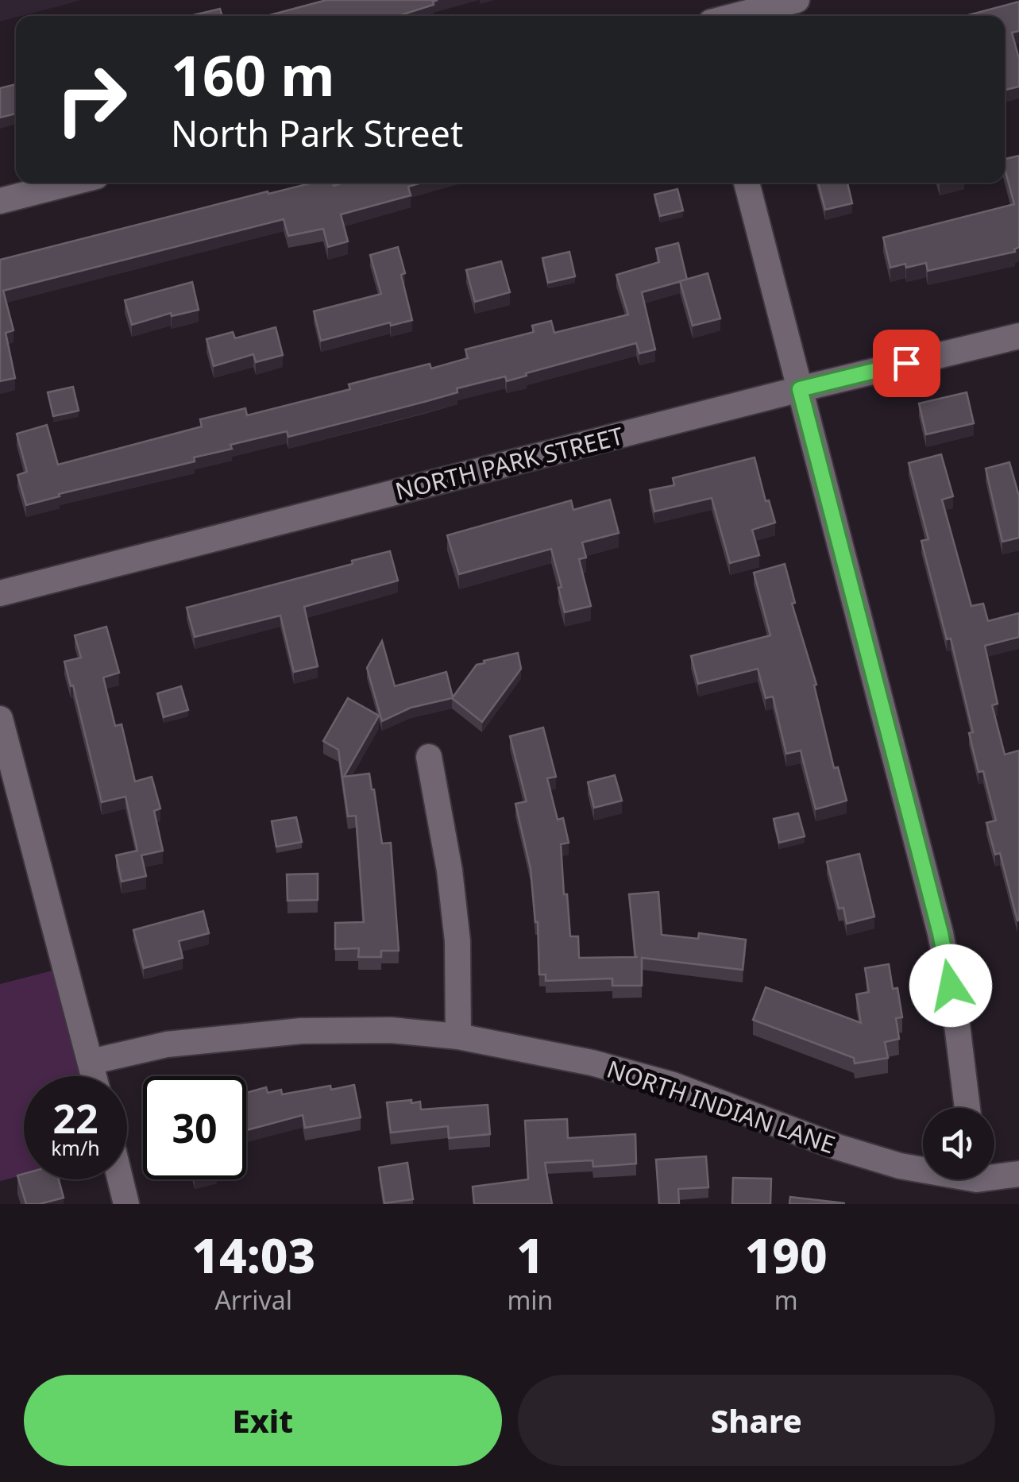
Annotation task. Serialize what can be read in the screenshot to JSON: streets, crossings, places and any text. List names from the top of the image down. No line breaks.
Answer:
{"streets":{"street":["NORTH PARK STREET","NORTH INDIAN LANE"]},"page":{"turn":["160 m","North Park Street"],"speed":"22 km/h","limit":"30","eta":["14:03","Arrival","1","min","190","m"],"buttons":["Exit","Share"]}}
